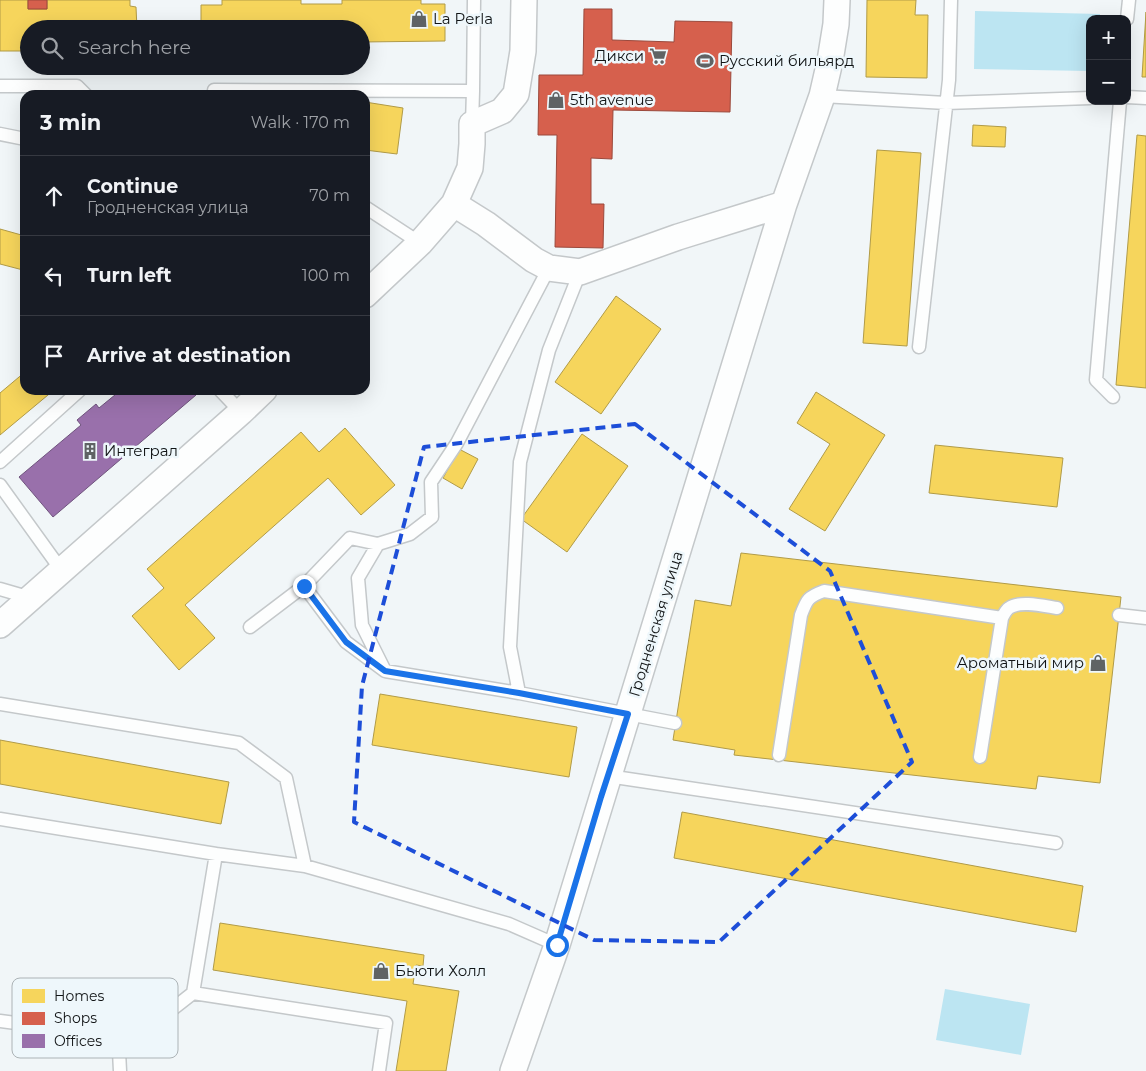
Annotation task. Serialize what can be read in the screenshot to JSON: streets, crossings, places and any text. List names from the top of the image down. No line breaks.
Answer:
{"streets":{"street":["Гродненская улица"]},"places":{"shop":["La Perla","5th avenue","Ароматный мир","Бьюти Холл"],"supermarket":["Дикси"],"sports":["Русский бильярд"],"building":["Интеграл"]},"legend":["Homes","Shops","Offices"],"page":{"map_buttons":["+","−"],"search":"Search here","heading":["3 min","Walk · 170 m"],"list":[["Continue","Гродненская улица","70 m"],["Turn left","100 m"],"Arrive at destination"]}}
